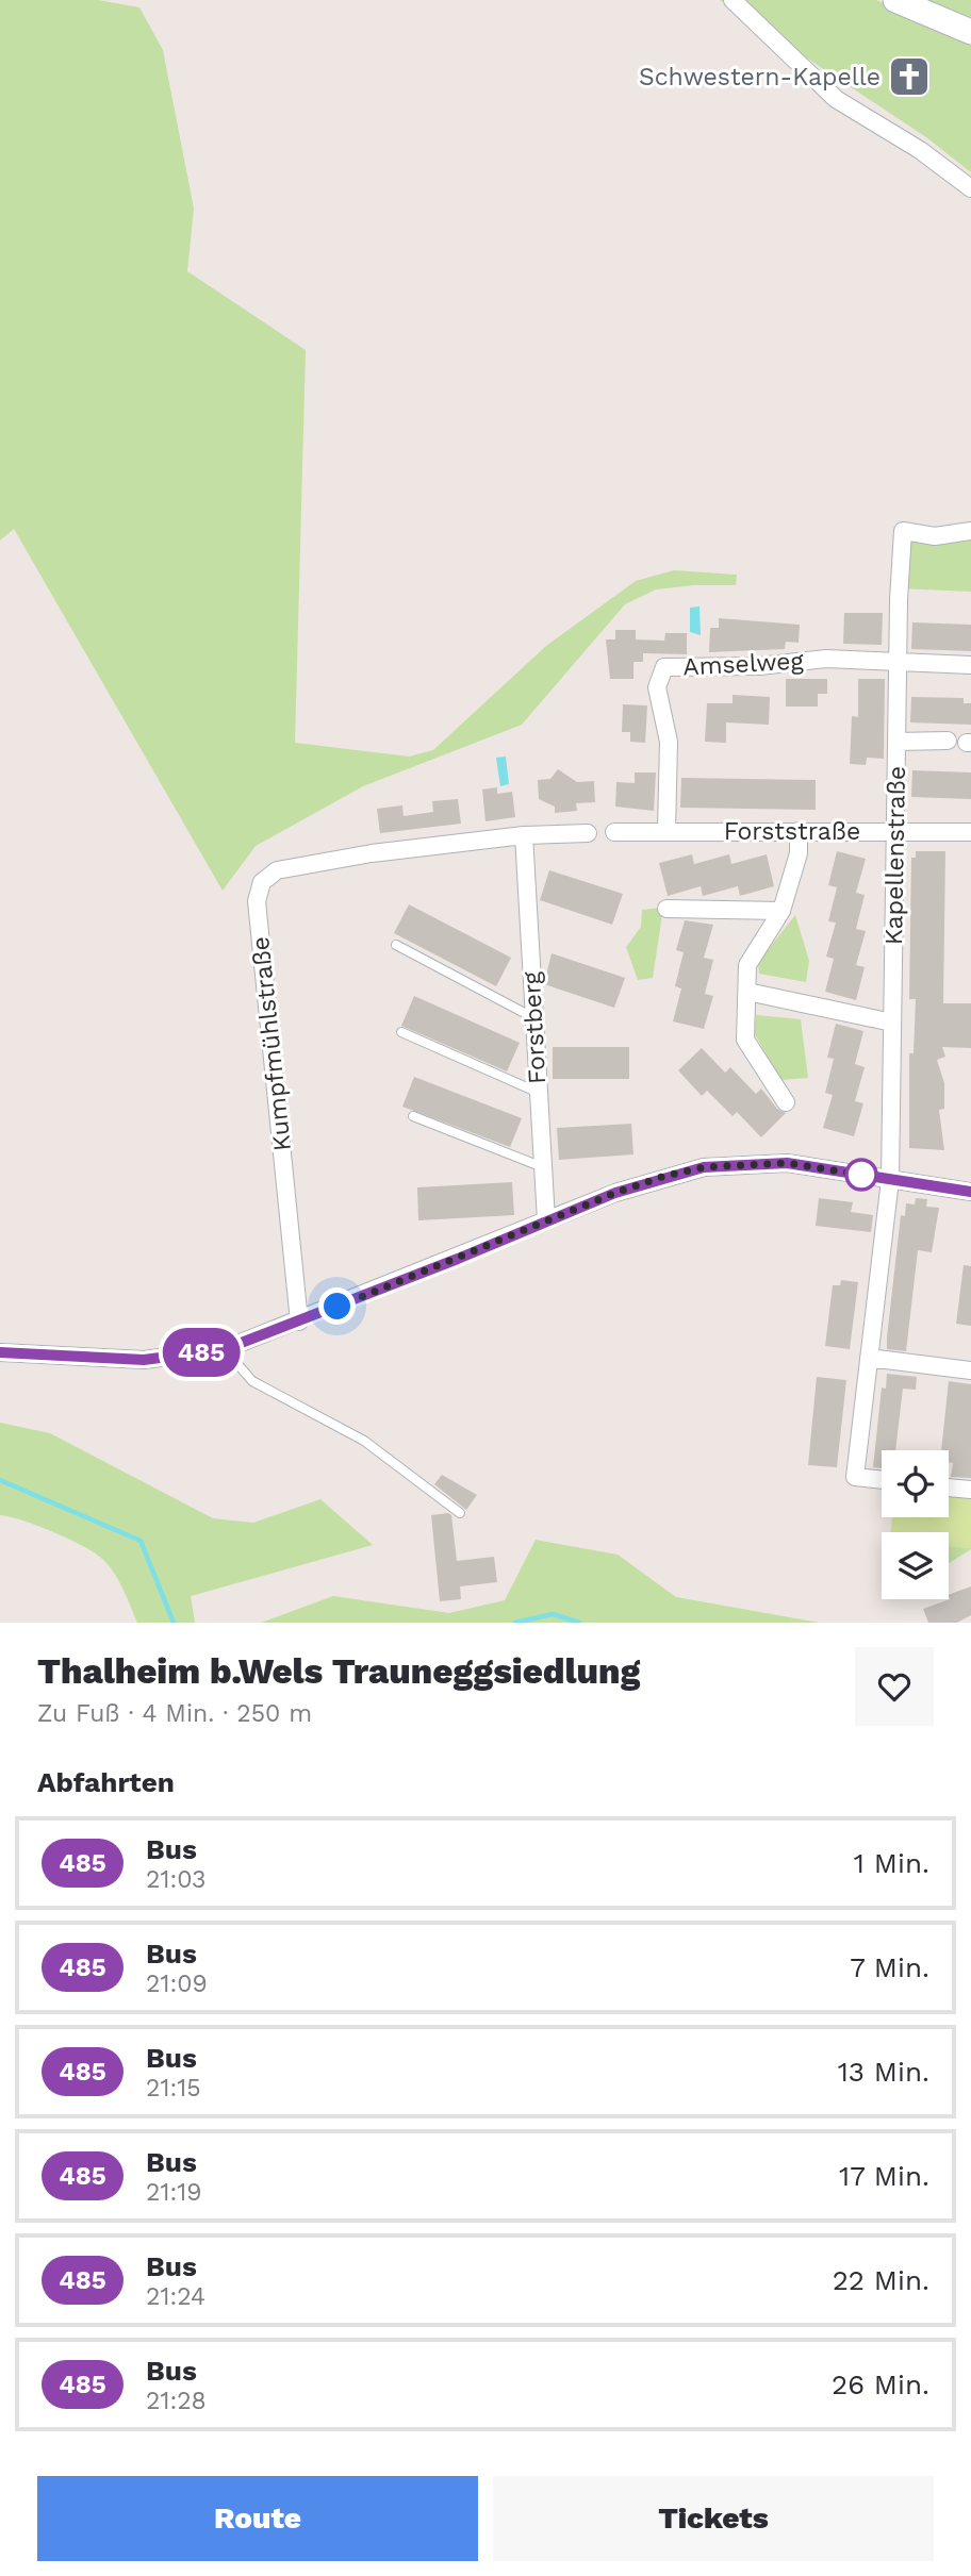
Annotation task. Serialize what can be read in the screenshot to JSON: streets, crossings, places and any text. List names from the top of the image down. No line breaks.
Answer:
{"streets":{"street":["Amselweg","Forststraße","Kapellenstraße","Forstberg","Kumpfmühlstraße"]},"crossings":[["Amselweg","Forststraße"],["Amselweg","Kapellenstraße"],["Forststraße","Kapellenstraße"],["Forstberg","Kumpfmühlstraße"]],"places":{"church":["Schwestern-Kapelle"]},"lines":["bus line 485"],"page":{"on_map":"485","heading":[["Thalheim b.Wels Trauneggsiedlung","Zu Fuß · 4 Min. · 250 m"],"Abfahrten"],"list":[{"mark":"485","name":"Bus","note":"21:03","value":"1 Min."},{"mark":"485","name":"Bus","note":"21:09","value":"7 Min."},{"mark":"485","name":"Bus","note":"21:15","value":"13 Min."},{"mark":"485","name":"Bus","note":"21:19","value":"17 Min."},{"mark":"485","name":"Bus","note":"21:24","value":"22 Min."},{"mark":"485","name":"Bus","note":"21:28","value":"26 Min."}],"buttons":["Route","Tickets"]}}
